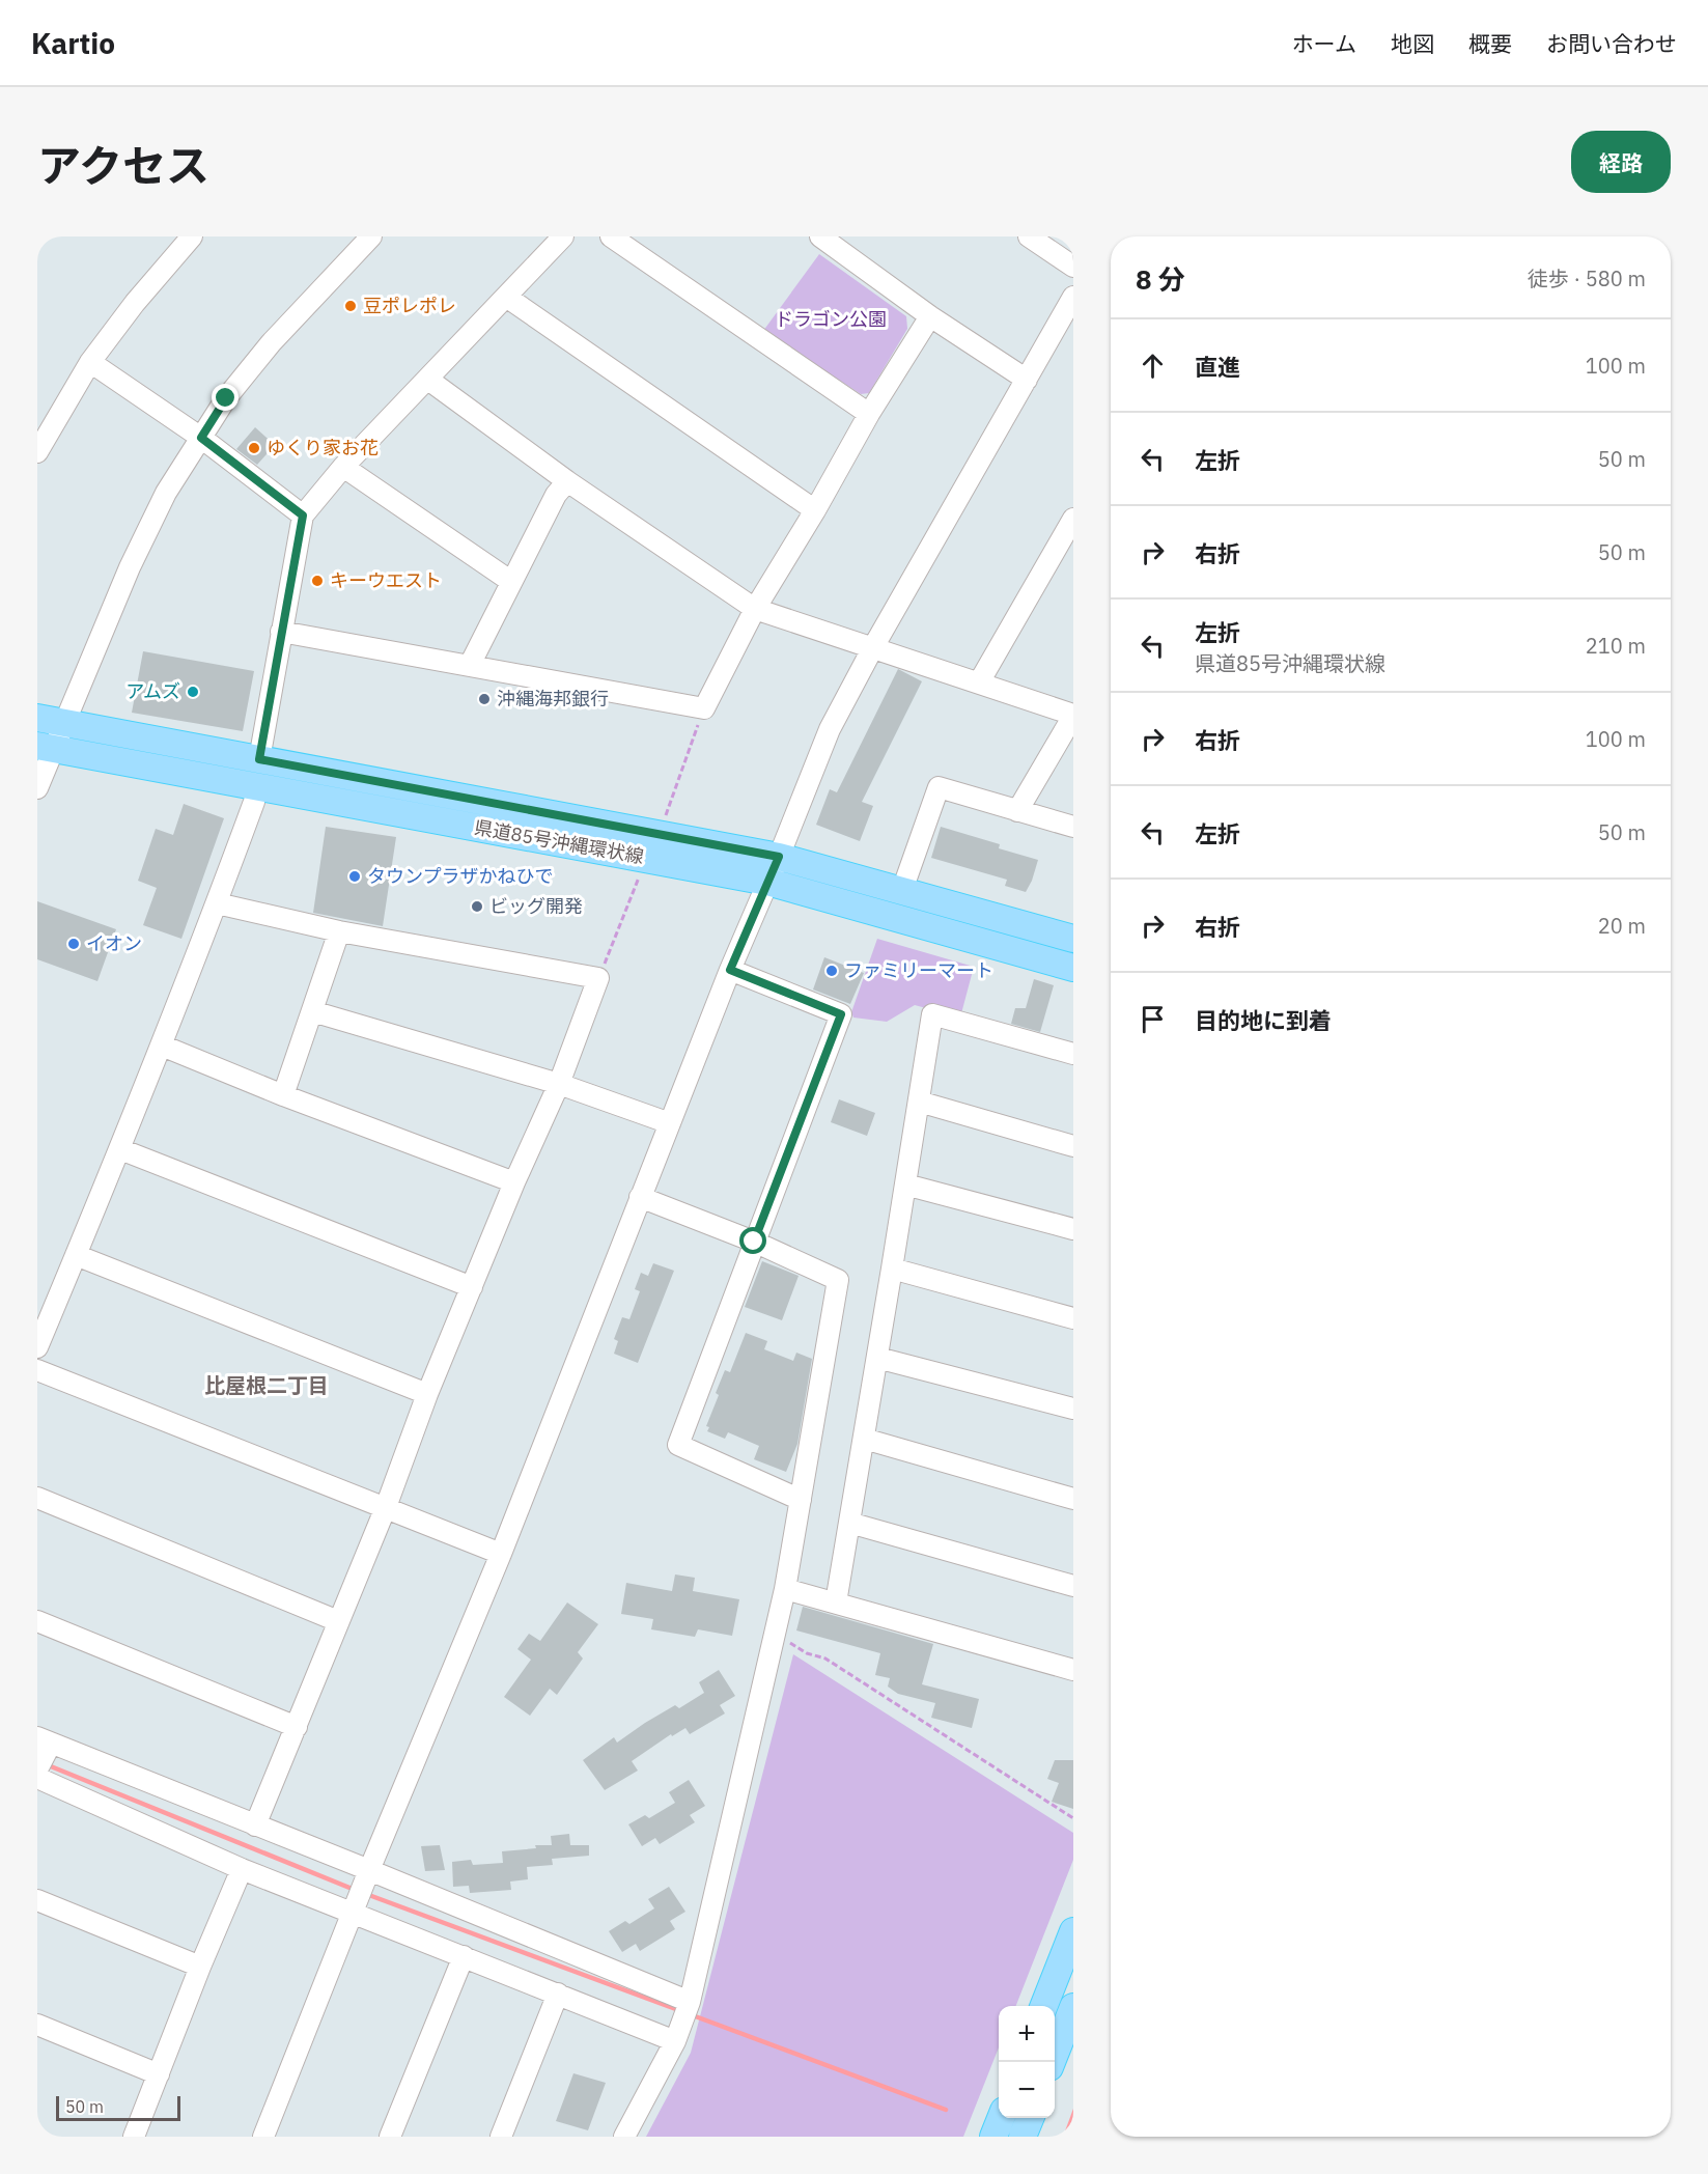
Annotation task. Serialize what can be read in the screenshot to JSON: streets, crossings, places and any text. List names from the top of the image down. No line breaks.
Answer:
{"streets":{"main road":["県道85号沖縄環状線"]},"districts":["比屋根二丁目"],"parks":["ドラゴン公園"],"places":["豆ポレポレ","ゆくり家お花","キーウエスト","アムズ","沖縄海邦銀行","タウンプラザかねひで","ビッグ開発","イオン","ファミリーマート"],"scale_bar":"50 m","page":{"header":"Kartio","nav":["ホーム","地図","概要","お問い合わせ"],"title":"アクセス","buttons":"経路","heading":["8 分","徒歩 · 580 m"],"list":[["直進","100 m"],["左折","50 m"],["右折","50 m"],["左折","県道85号沖縄環状線","210 m"],["右折","100 m"],["左折","50 m"],["右折","20 m"],"目的地に到着"],"map_buttons":["+","−"],"scale":"50 m"}}
